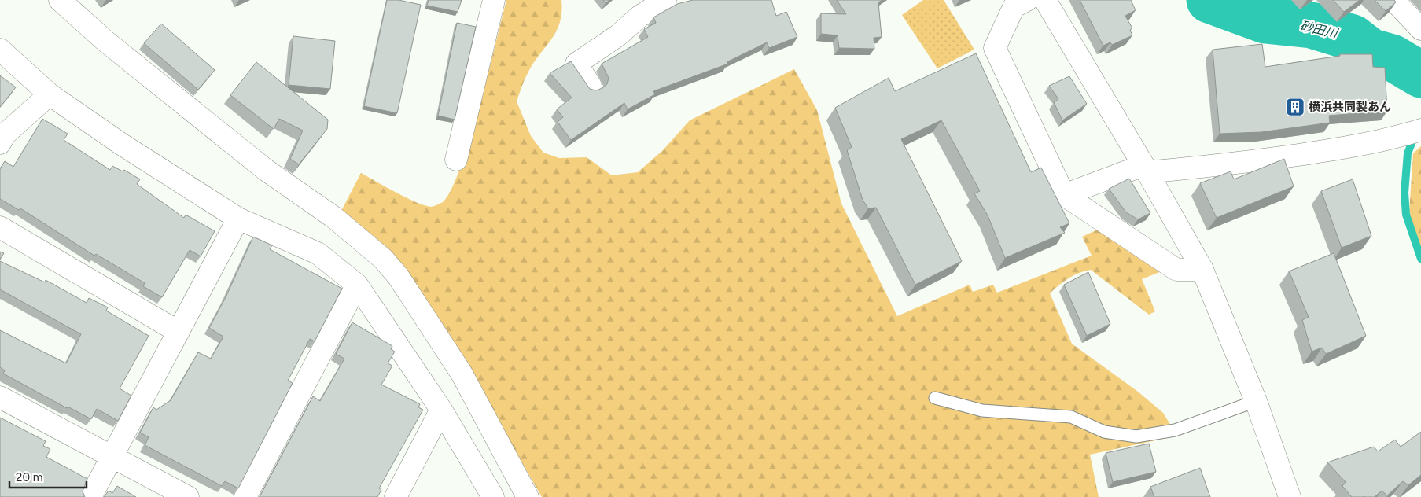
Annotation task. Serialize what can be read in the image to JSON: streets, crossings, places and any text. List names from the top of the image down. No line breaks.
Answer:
{"water":["砂田川"],"places":{"building":["横浜共同製あん"]},"scale_bar":"20 m"}
